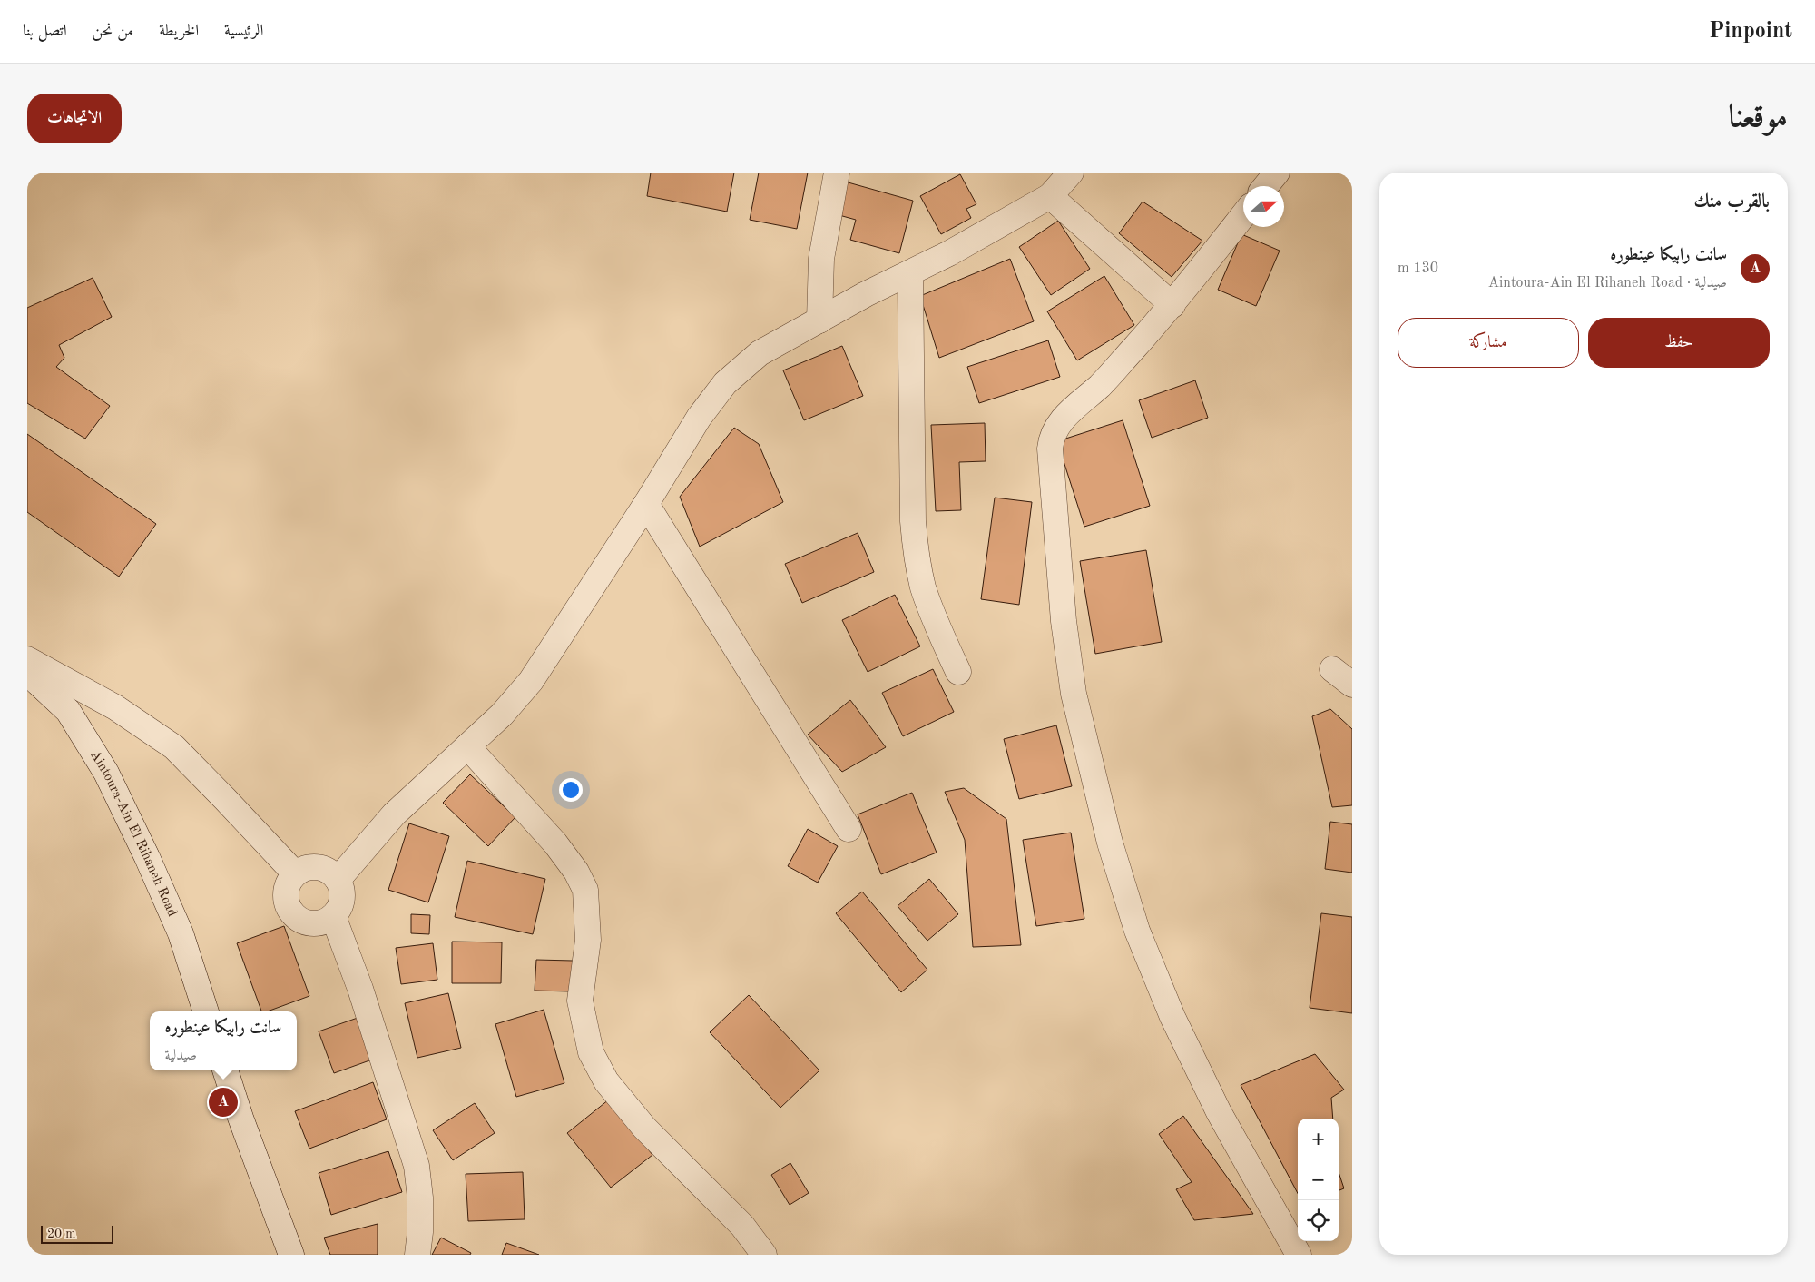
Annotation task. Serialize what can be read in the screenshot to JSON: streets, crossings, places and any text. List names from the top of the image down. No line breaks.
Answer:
{"streets":{"street":["Aintoura-Ain El Rihaneh Road"]},"scale_bar":"20 m","north":"right","page":{"header":"Pinpoint","nav":["الرئيسية","الخريطة","من نحن","اتصل بنا"],"title":"موقعنا","buttons":["الاتجاهات",["حفظ","مشاركة"]],"heading":"بالقرب منك","list":[{"mark":"A","name":"سانت رابيكا عينطوره","note":"صيدلية · Aintoura-Ain El Rihaneh Road","value":"130 m"}],"popup":["سانت رابيكا عينطوره","صيدلية"],"pins":"A","map_buttons":["+","−"],"scale":"20 m"}}
